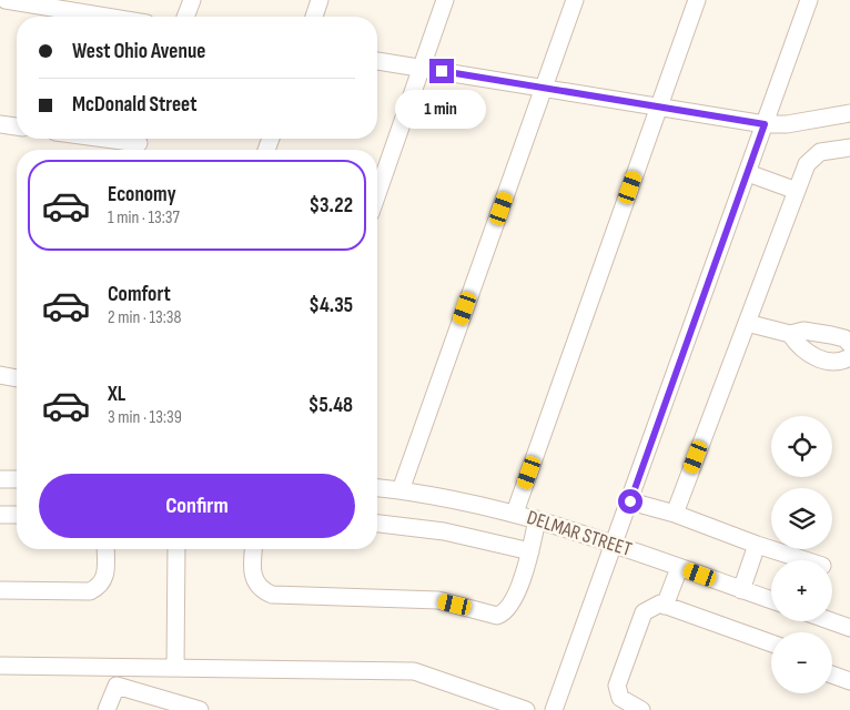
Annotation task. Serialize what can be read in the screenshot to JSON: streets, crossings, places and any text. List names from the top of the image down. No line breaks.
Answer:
{"streets":{"street":["DELMAR STREET"]},"page":{"banner":["West Ohio Avenue","McDonald Street"],"bubble":"1 min","list":[{"name":"Economy","note":"1 min · 13:37","value":"$3.22"},{"name":"Comfort","note":"2 min · 13:38","value":"$4.35"},{"name":"XL","note":"3 min · 13:39","value":"$5.48"}],"map_buttons":["+","−"],"buttons":"Confirm"}}
